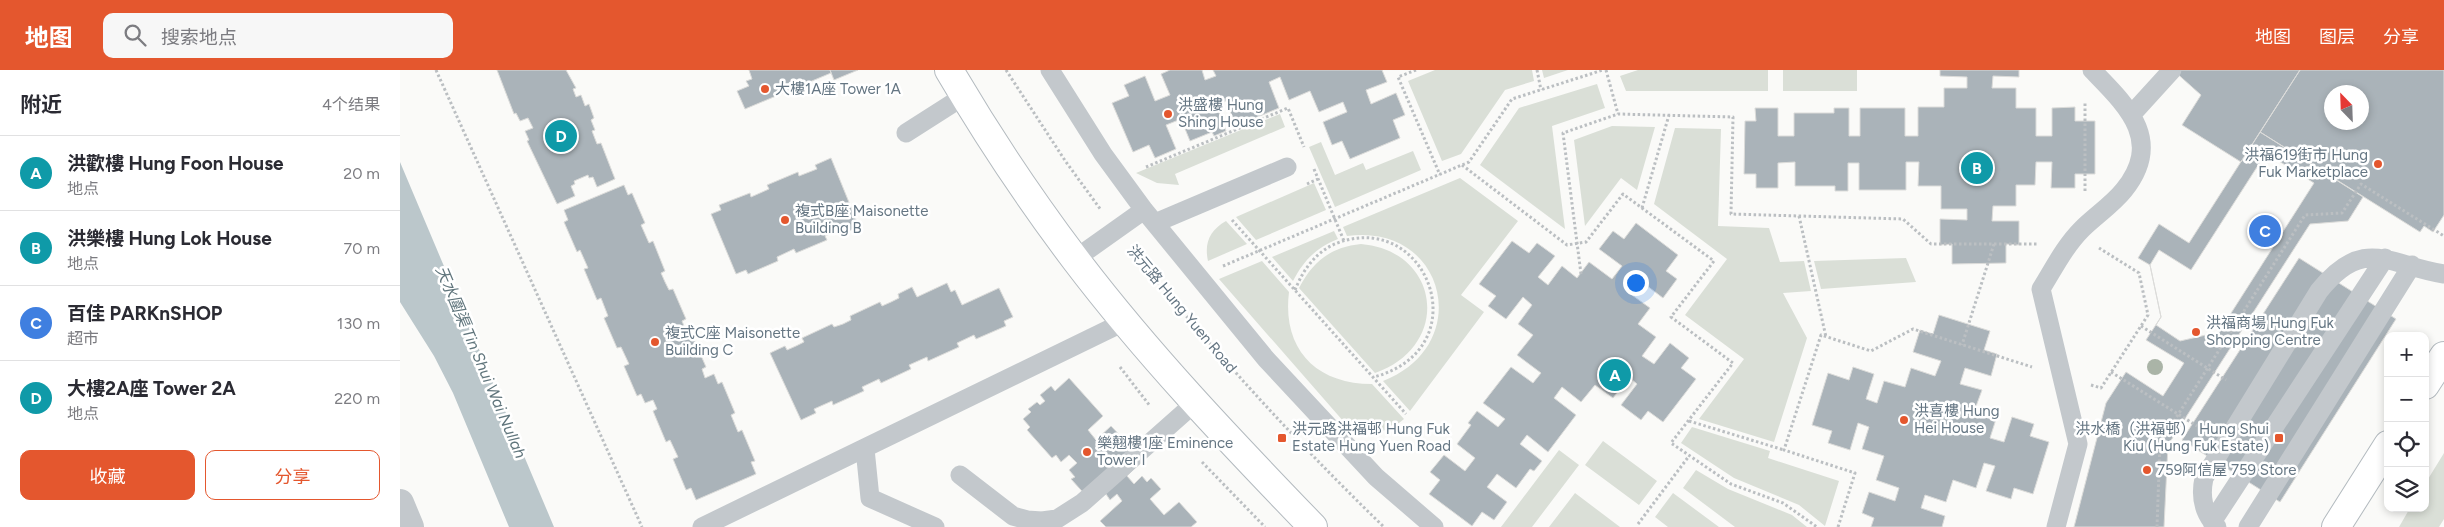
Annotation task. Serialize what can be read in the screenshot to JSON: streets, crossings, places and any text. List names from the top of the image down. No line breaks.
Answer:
{"streets":{"path":["洪元路 Hung Yuen Road"]},"water":["天水圍渠 Tin Shui Wai Nullah"],"places":{"other":["大樓1A座 Tower 1A","洪盛樓 Hung Shing House","洪福619街市 Hung Fuk Marketplace","複式B座 Maisonette Building B","洪福商場 Hung Fuk Shopping Centre","複式C座 Maisonette Building C","洪喜樓 Hung Hei House","樂翹樓1座 Eminence Tower I","759阿信屋 759 Store"],"transit":["洪元路洪福邨 Hung Fuk Estate Hung Yuen Road","洪水橋（洪福邨） Hung Shui Kiu (Hung Fuk Estate)"]},"north":"top left","page":{"header":"地图","search":"搜索地点","nav":["地图","图层","分享"],"heading":["附近","4个结果"],"pins":["D","B","C","A"],"list":[{"mark":"A","name":"洪歡樓 Hung Foon House","note":"地点","value":"20 m"},{"mark":"B","name":"洪樂樓 Hung Lok House","note":"地点","value":"70 m"},{"mark":"C","name":"百佳 PARKnSHOP","note":"超市","value":"130 m"},{"mark":"D","name":"大樓2A座 Tower 2A","note":"地点","value":"220 m"}],"map_buttons":["+","−"],"buttons":["收藏","分享"]}}
